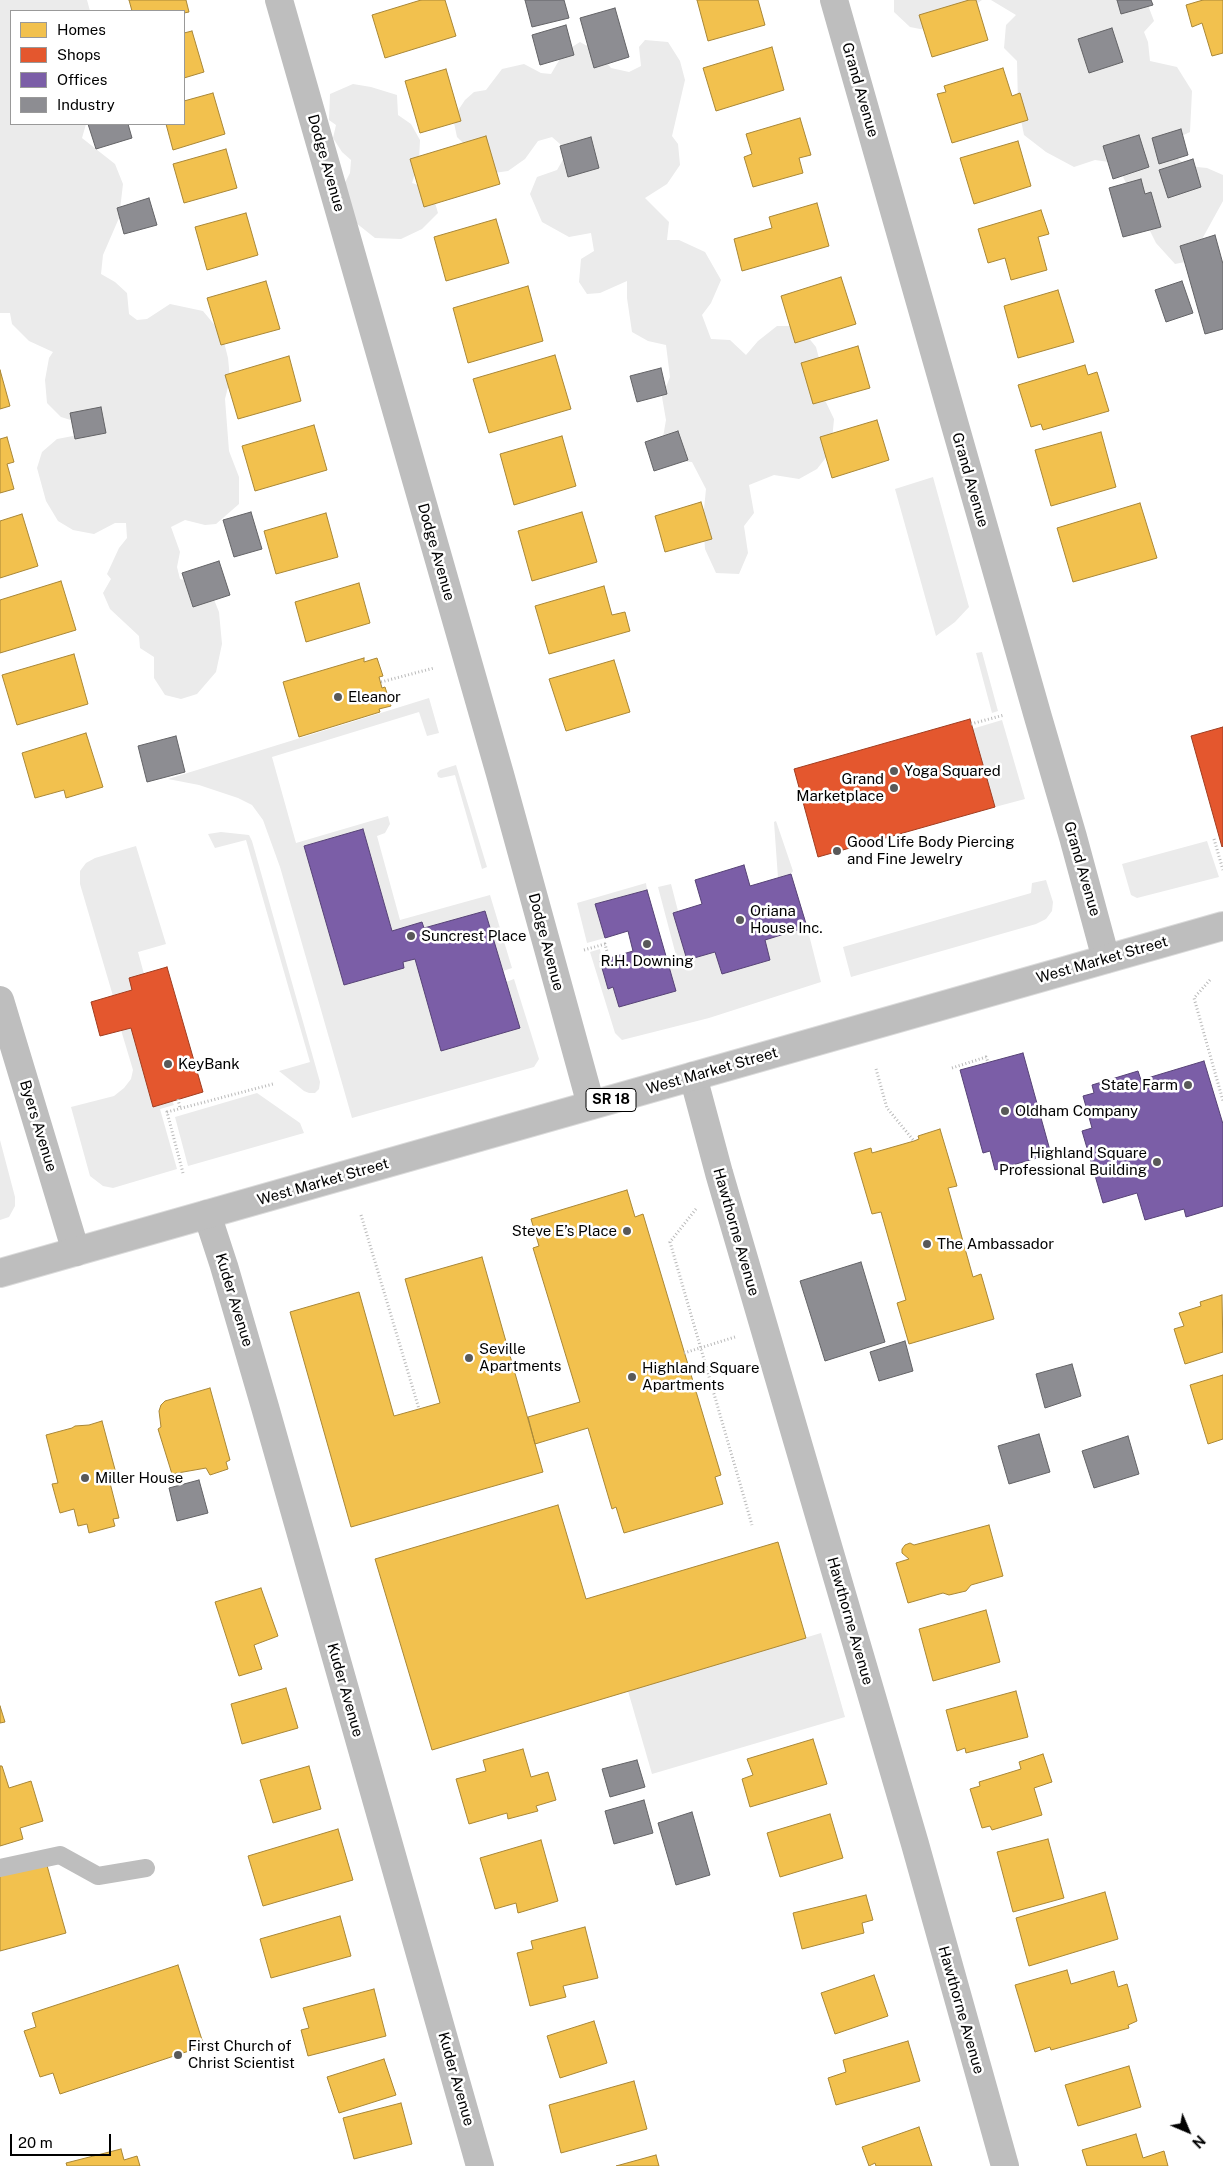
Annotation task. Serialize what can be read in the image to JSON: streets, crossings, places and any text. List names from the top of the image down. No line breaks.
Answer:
{"streets":{"street":["Grand Avenue","Dodge Avenue","West Market Street","SR 18","Byers Avenue","Hawthorne Avenue","Kuder Avenue"]},"crossings":[["Grand Avenue","West Market Street"],["Dodge Avenue","West Market Street"],["West Market Street","Byers Avenue"],["West Market Street","Hawthorne Avenue"],["West Market Street","Kuder Avenue"]],"places":["Eleanor","Yoga Squared","Grand Marketplace","Good Life Body Piercing and Fine Jewelry","Oriana House Inc.","Suncrest Place","R.H. Downing","KeyBank","State Farm","Oldham Company","Highland Square Professional Building","Steve E’s Place","The Ambassador","Seville Apartments","Highland Square Apartments","Miller House","First Church of Christ Scientist"],"legend":["Homes","Shops","Offices","Industry"],"scale_bar":"20 m","north":"bottom right"}
